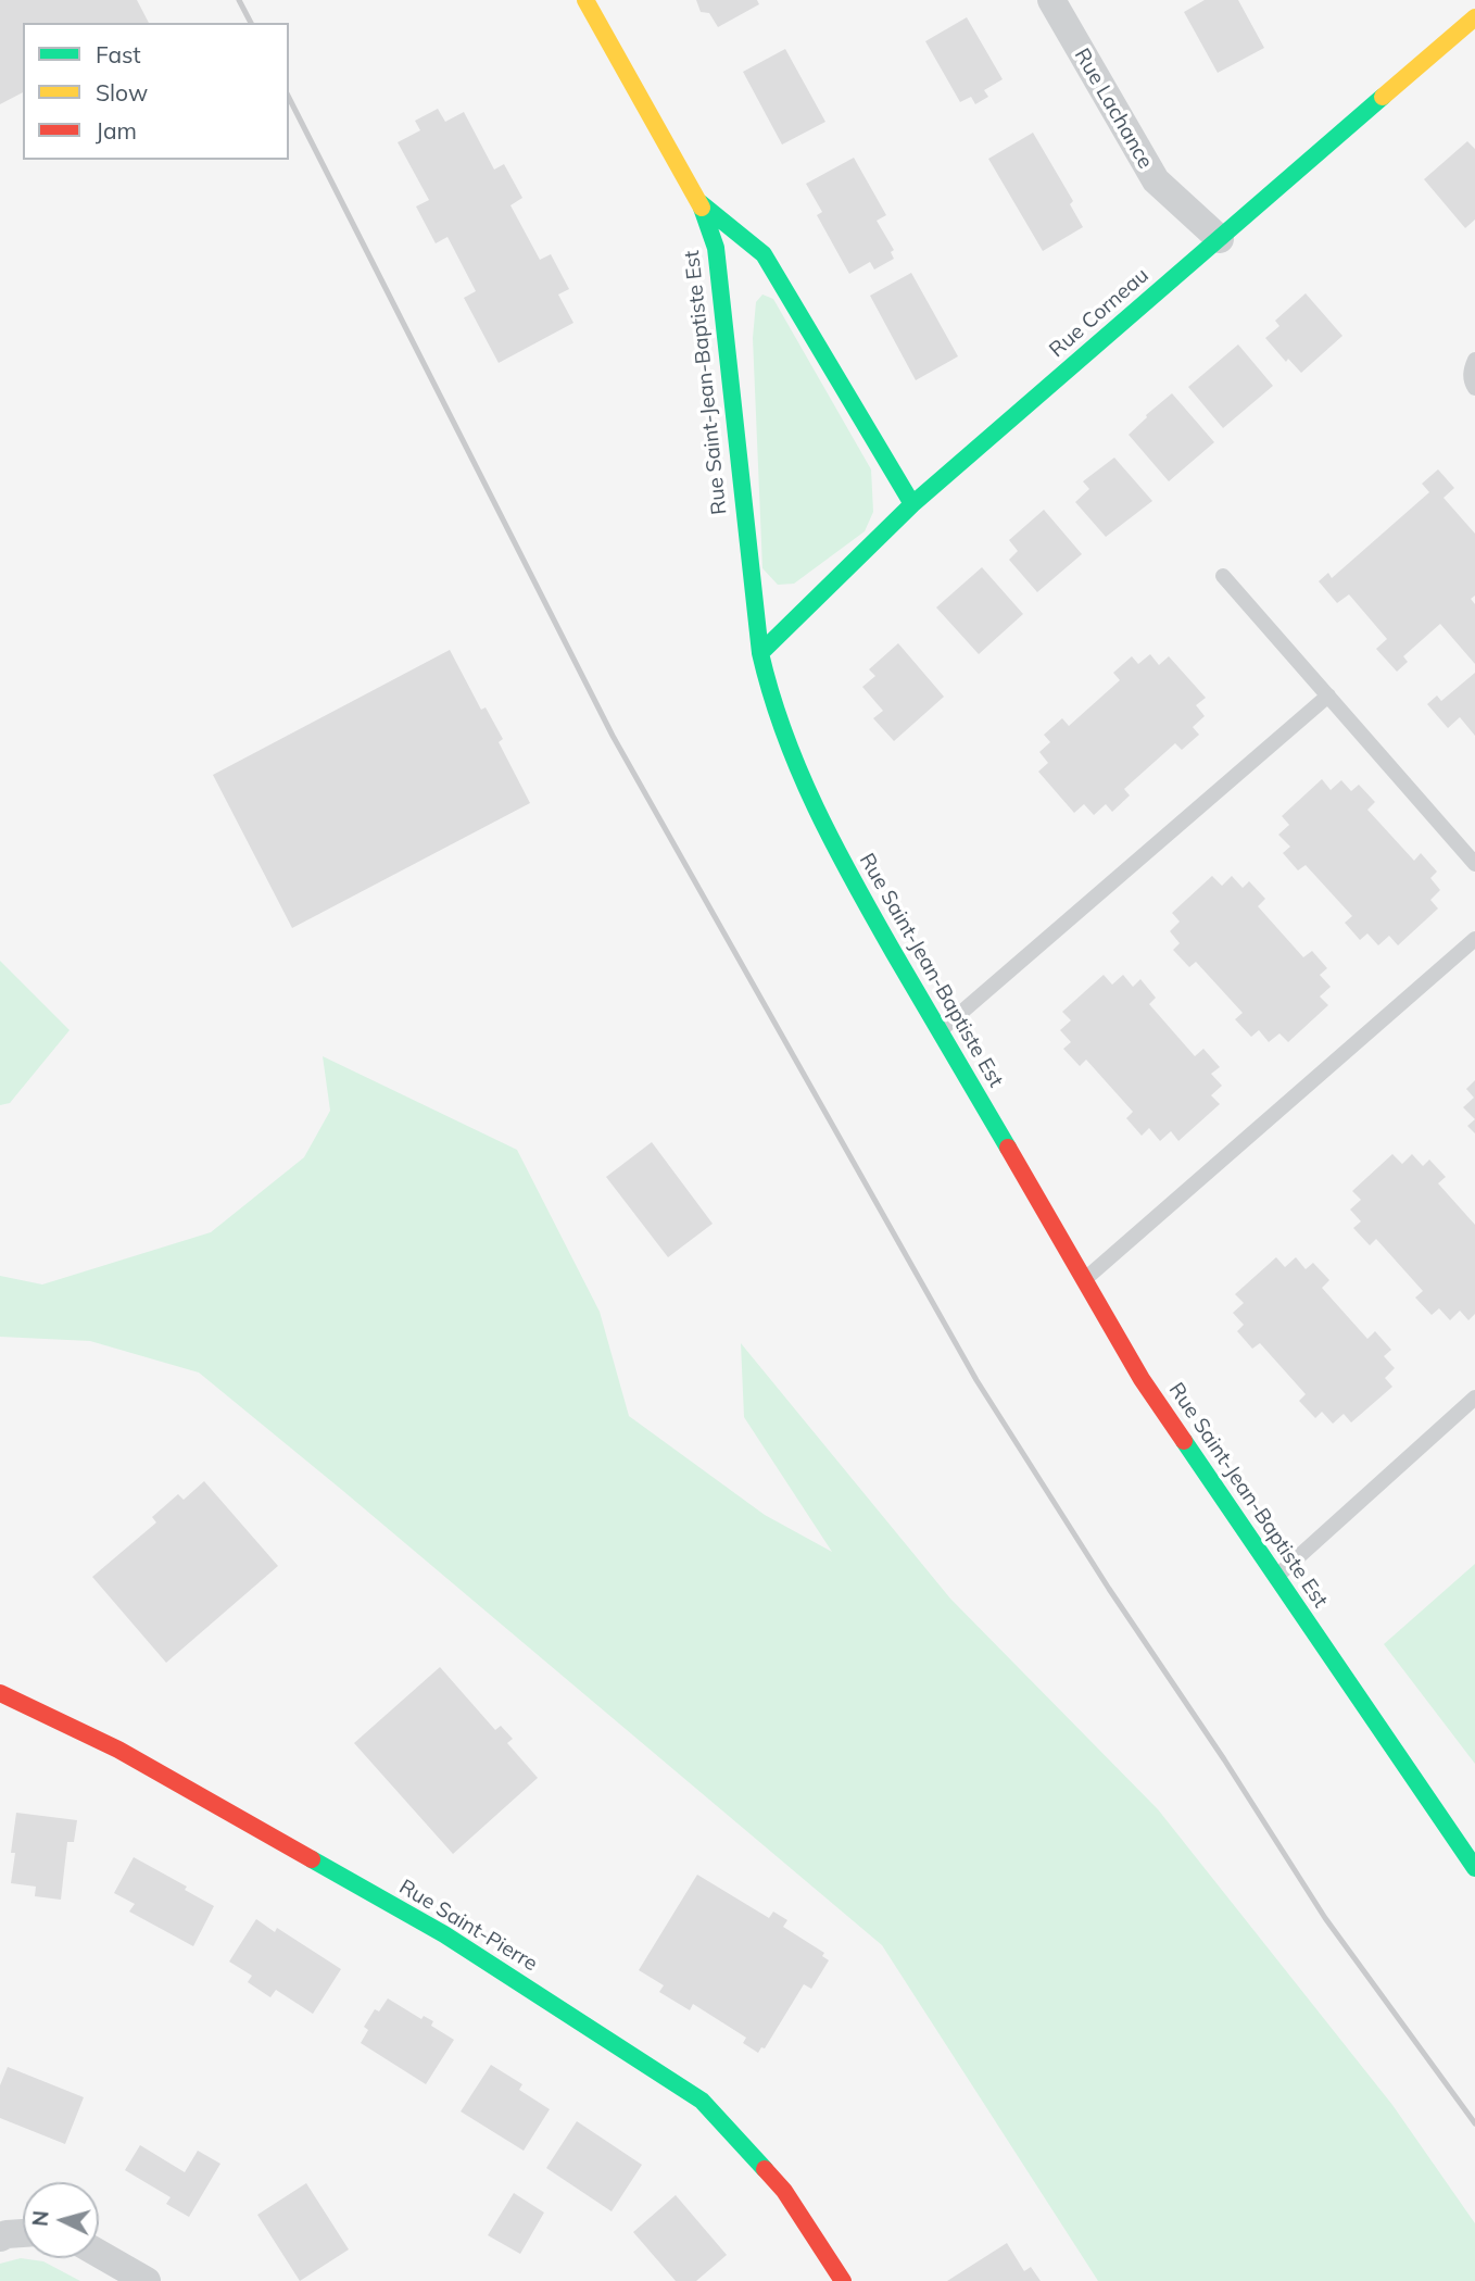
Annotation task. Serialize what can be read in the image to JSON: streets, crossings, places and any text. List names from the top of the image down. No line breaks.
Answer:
{"streets":{"street":["Rue Lachance","Rue Corneau","Rue Saint-Jean-Baptiste Est","Rue Saint-Pierre"]},"crossings":[["Rue Lachance","Rue Corneau"],["Rue Corneau","Rue Saint-Jean-Baptiste Est"]],"legend":["Fast","Slow","Jam"],"north":"left"}
